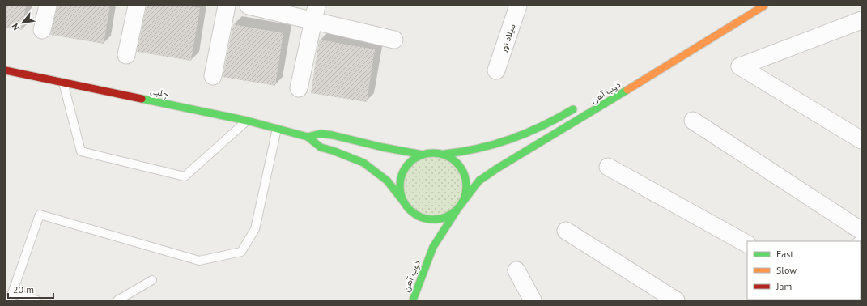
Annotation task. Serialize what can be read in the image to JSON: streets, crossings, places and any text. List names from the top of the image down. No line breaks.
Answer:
{"streets":{"main road":["چلبی","ذوب آهن"],"street":["میلاد نور"]},"legend":["Fast","Slow","Jam"],"scale_bar":"20 m","north":"bottom left"}
